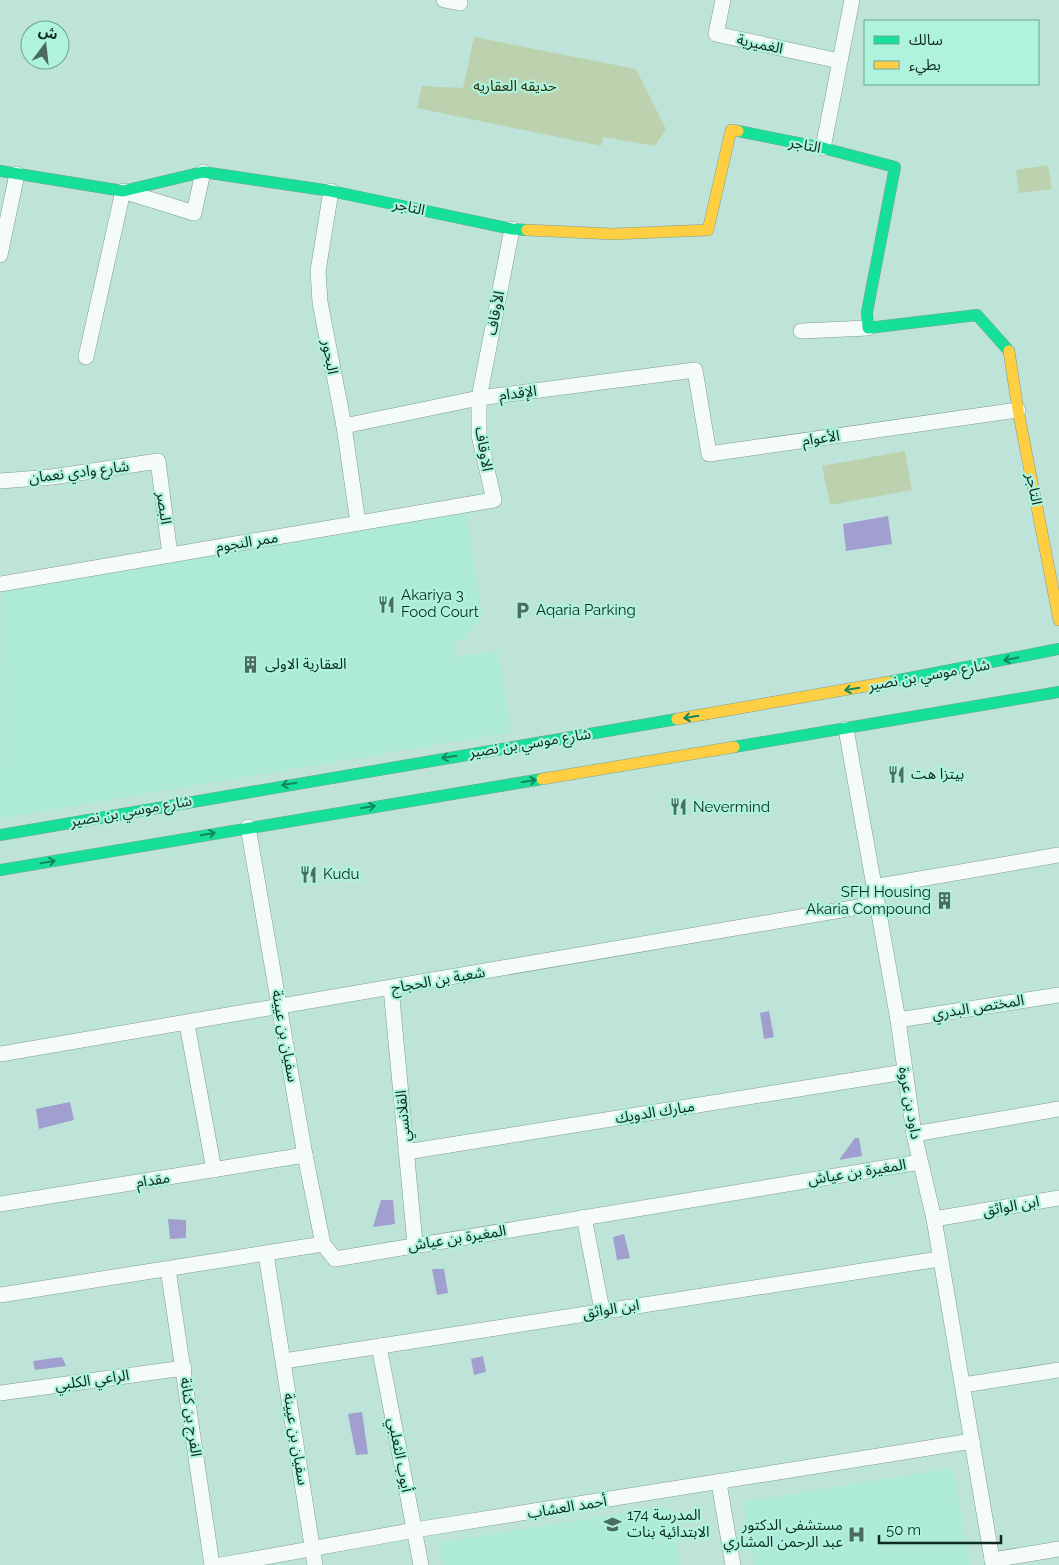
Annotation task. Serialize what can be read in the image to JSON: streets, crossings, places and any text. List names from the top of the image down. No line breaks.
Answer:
{"streets":{"street":["الغميرية","التاجر","الأوقاف","البحور","الإقدام","الأعوام","الاوقاف","شارع وادي نعمان","البصر","ممر النجوم","شارع موسي بن نصير","شعبة بن الحجاج","المختص البدري","سفيان بن عيينة","داود بن عروة","مبارك الدويك","القلانسي","المغيرة بن عياش","مقدام","ابن الواثق","الراعي الكلبي","الفرج بن كنانة","أيوب الثعلبي","أحمد العشاب"]},"crossings":[["التاجر","الأوقاف"],["التاجر","البحور"],["التاجر","الأعوام"],["الأوقاف","الإقدام"],["الأوقاف","الاوقاف"],["البحور","الإقدام"],["البحور","ممر النجوم"],["الإقدام","الأعوام"],["الإقدام","الاوقاف"],["الاوقاف","ممر النجوم"],["شارع وادي نعمان","البصر"],["البصر","ممر النجوم"],["شعبة بن الحجاج","سفيان بن عيينة"],["شعبة بن الحجاج","داود بن عروة"],["شعبة بن الحجاج","القلانسي"],["المختص البدري","داود بن عروة"],["سفيان بن عيينة","المغيرة بن عياش"],["سفيان بن عيينة","مقدام"],["سفيان بن عيينة","ابن الواثق"],["سفيان بن عيينة","أحمد العشاب"],["داود بن عروة","مبارك الدويك"],["داود بن عروة","المغيرة بن عياش"],["داود بن عروة","ابن الواثق"],["داود بن عروة","أحمد العشاب"],["مبارك الدويك","القلانسي"],["القلانسي","المغيرة بن عياش"],["ابن الواثق","أيوب الثعلبي"],["الراعي الكلبي","الفرج بن كنانة"],["أيوب الثعلبي","أحمد العشاب"]],"parks":["حديقه العقاريه"],"places":{"restaurant":["Akariya 3 Food Court","بيتزا هت","Nevermind","Kudu"],"parking":["Aqaria Parking"],"building":["العقارية الاولى","SFH Housing Akaria Compound"],"school or university":["المدرسة 174 الابتدائية بنات"],"hospital":["مستشفى الدكتور عبد الرحمن المشاري"]},"legend":["سالك","بطيء"],"scale_bar":"50 m","north":"top"}
